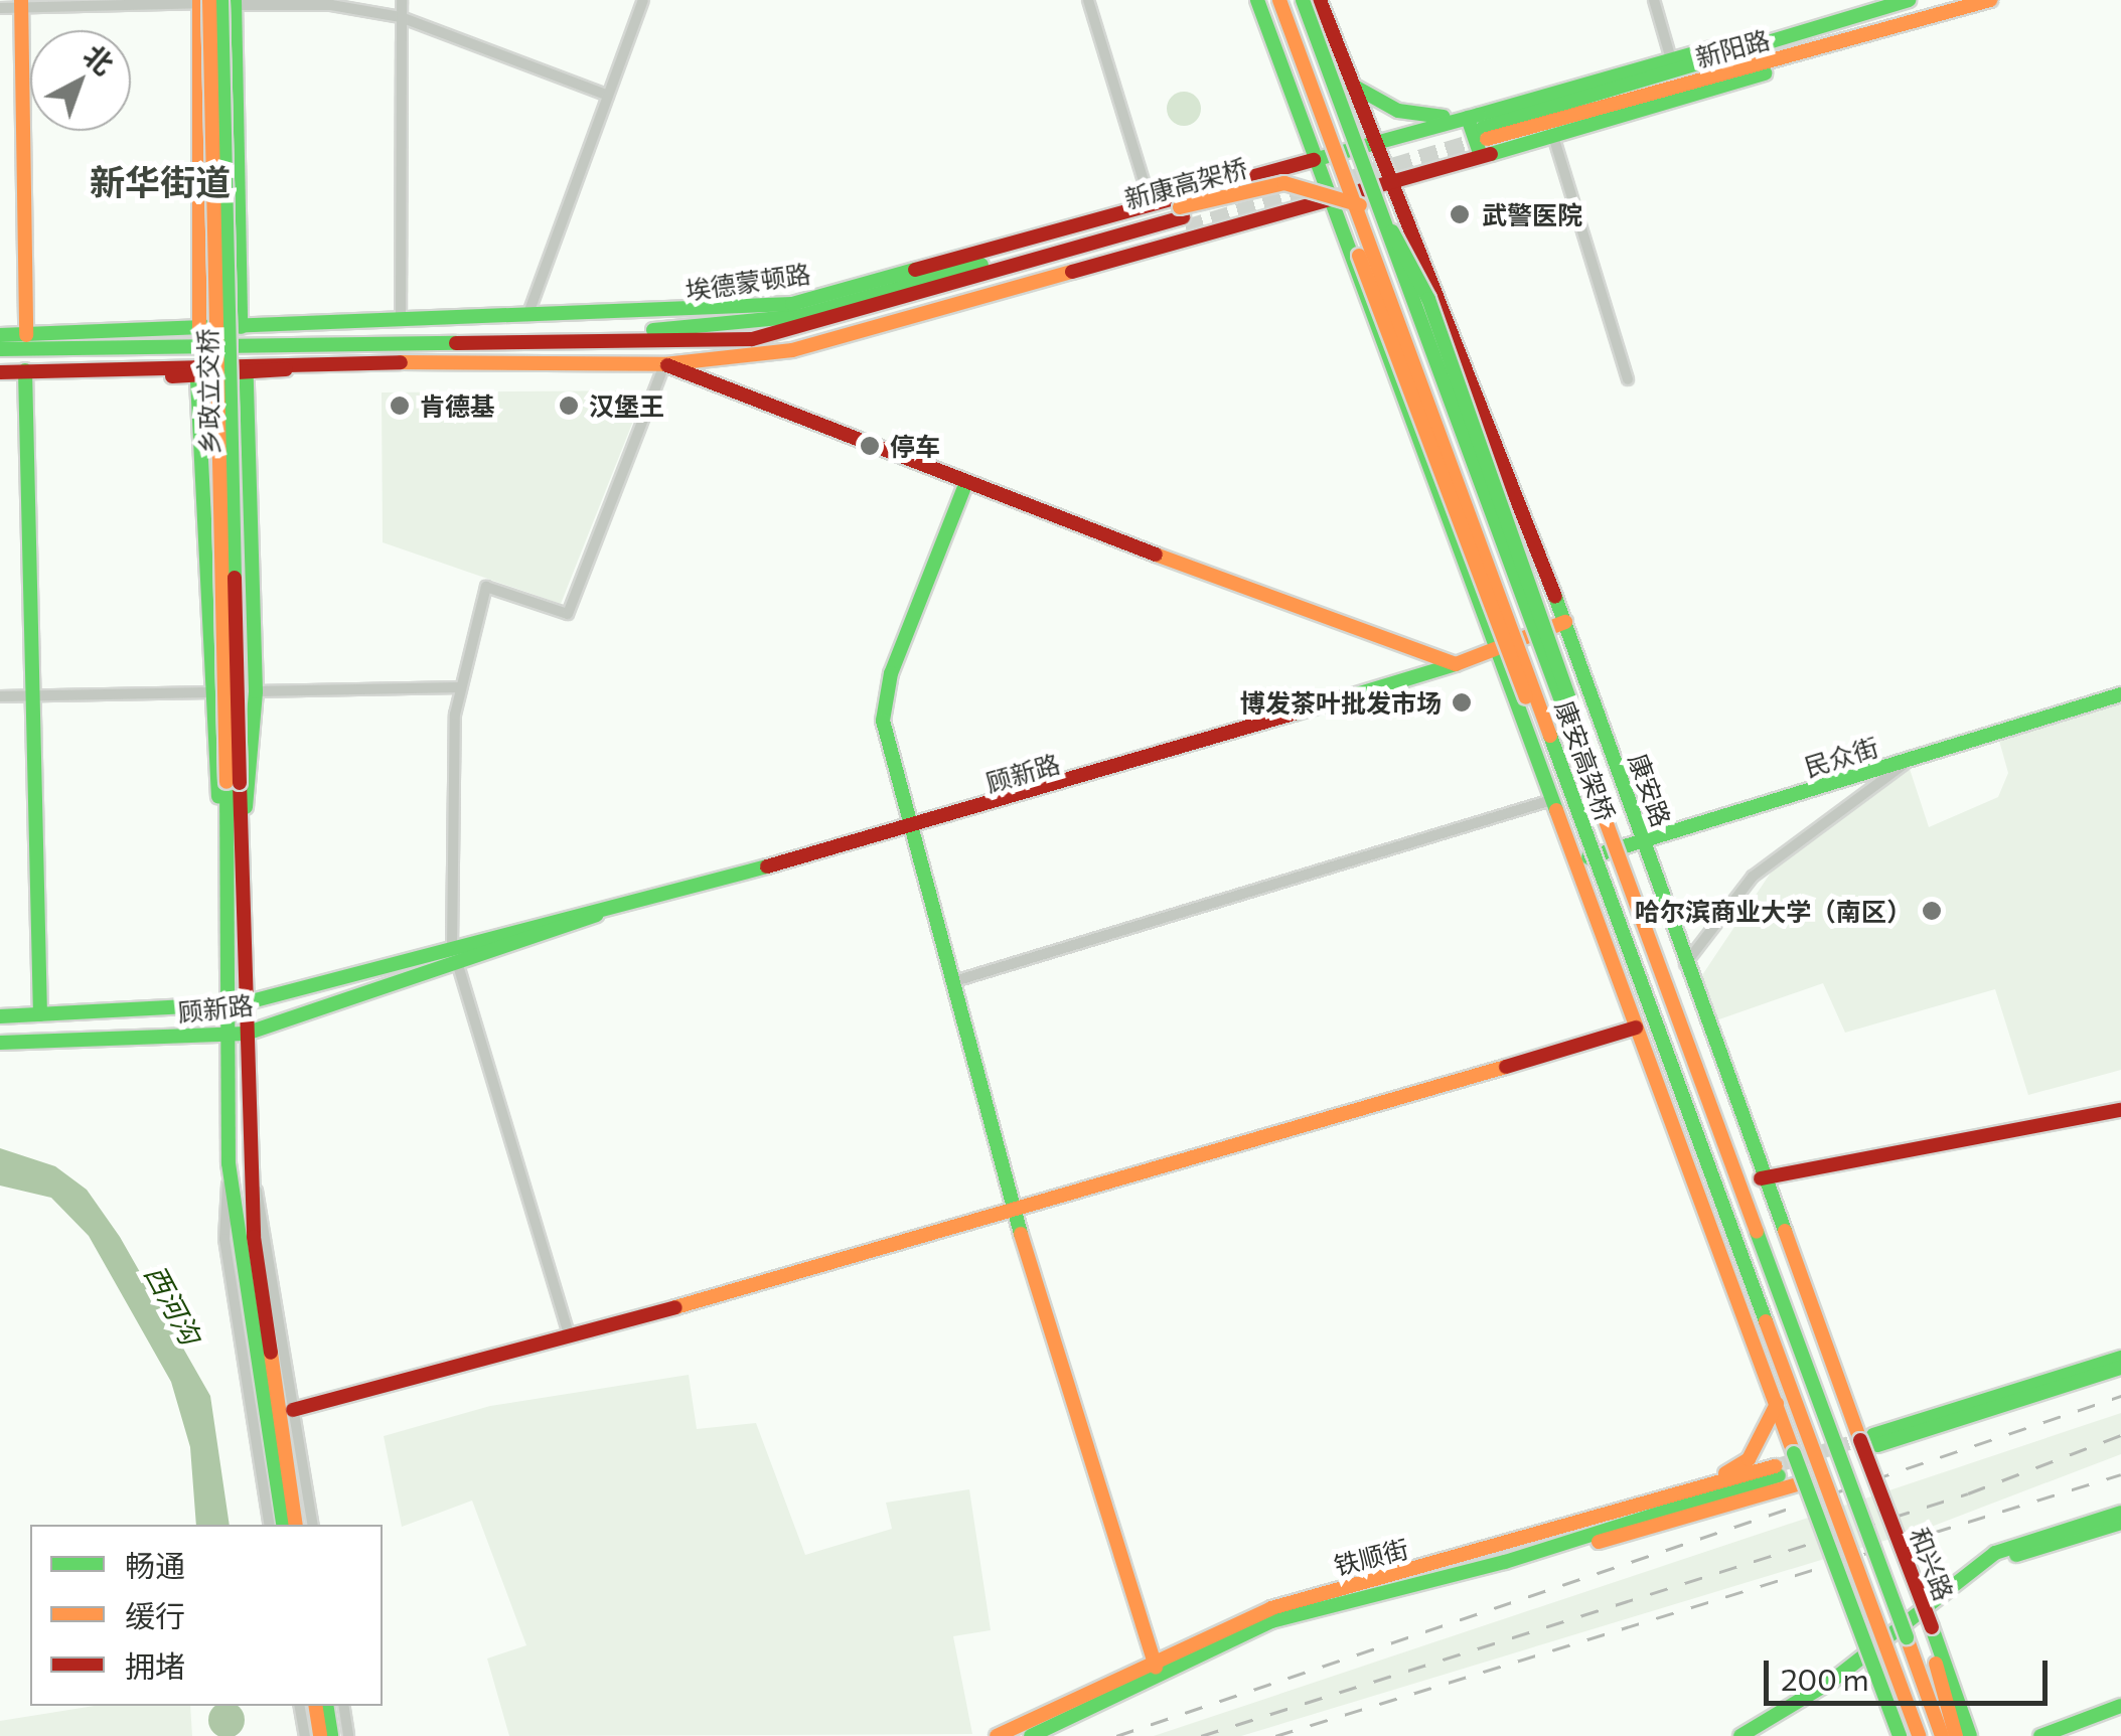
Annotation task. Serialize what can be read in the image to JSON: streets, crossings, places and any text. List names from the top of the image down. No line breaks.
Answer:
{"streets":{"main road":["新阳路","新康高架桥","埃德蒙顿路","乡政立交桥","民众街","康安高架桥","顾新路","康安路","铁顺街","和兴路"]},"crossings":[["新阳路","埃德蒙顿路"],["新康高架桥","埃德蒙顿路"],["新康高架桥","康安高架桥"],["埃德蒙顿路","康安路"],["民众街","康安路"],["顾新路","康安路"],["康安路","和兴路"]],"districts":["新华街道"],"water":["西河沟"],"places":["武警医院","肯德基","汉堡王","停车","博发茶叶批发市场","哈尔滨商业大学（南区）"],"legend":["畅通","缓行","拥堵"],"scale_bar":"200 m","north":"top right"}
